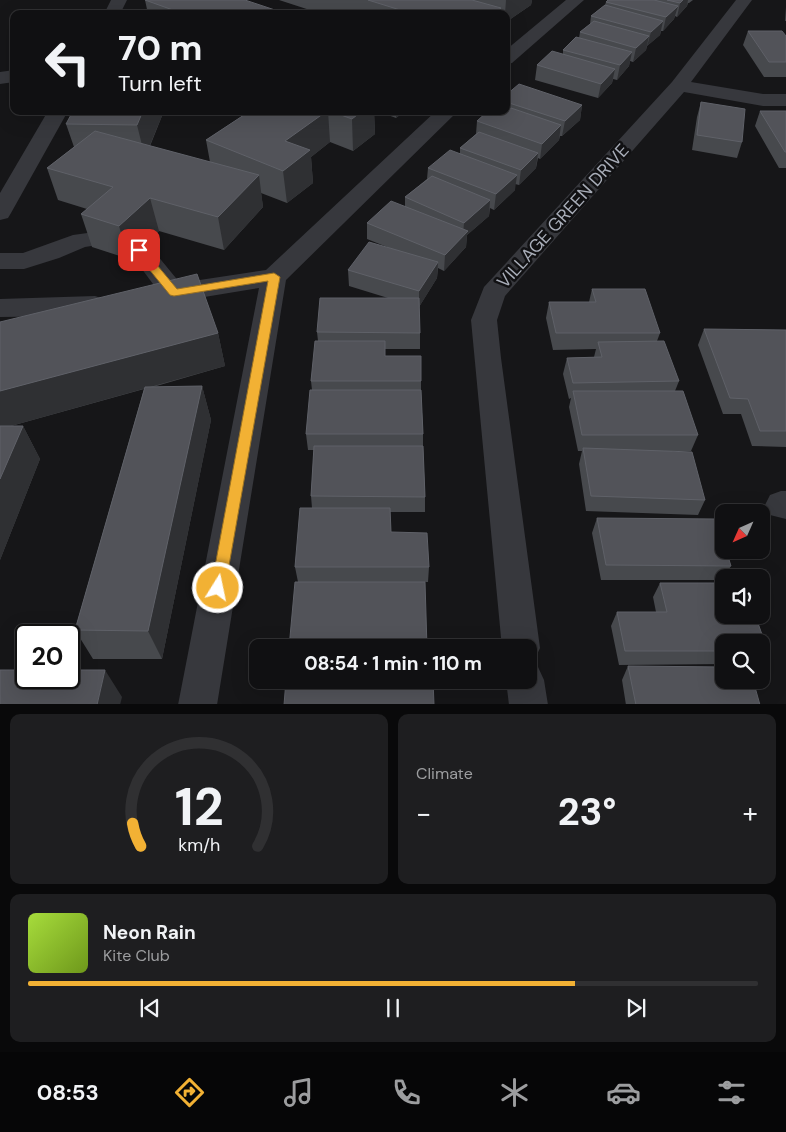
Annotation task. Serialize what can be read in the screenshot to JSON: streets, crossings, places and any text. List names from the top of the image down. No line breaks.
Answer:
{"streets":{"street":["VILLAGE GREEN DRIVE"]},"north":"bottom left","page":{"turn":["70 m","Turn left"],"limit":"20","trip":"08:54 · 1 min · 110 m","tile":"Climate","heat":["−","23°","+"],"song":["Neon Rain","Kite Club"],"tabs":"08:53","gauge":["12","km/h"]}}
